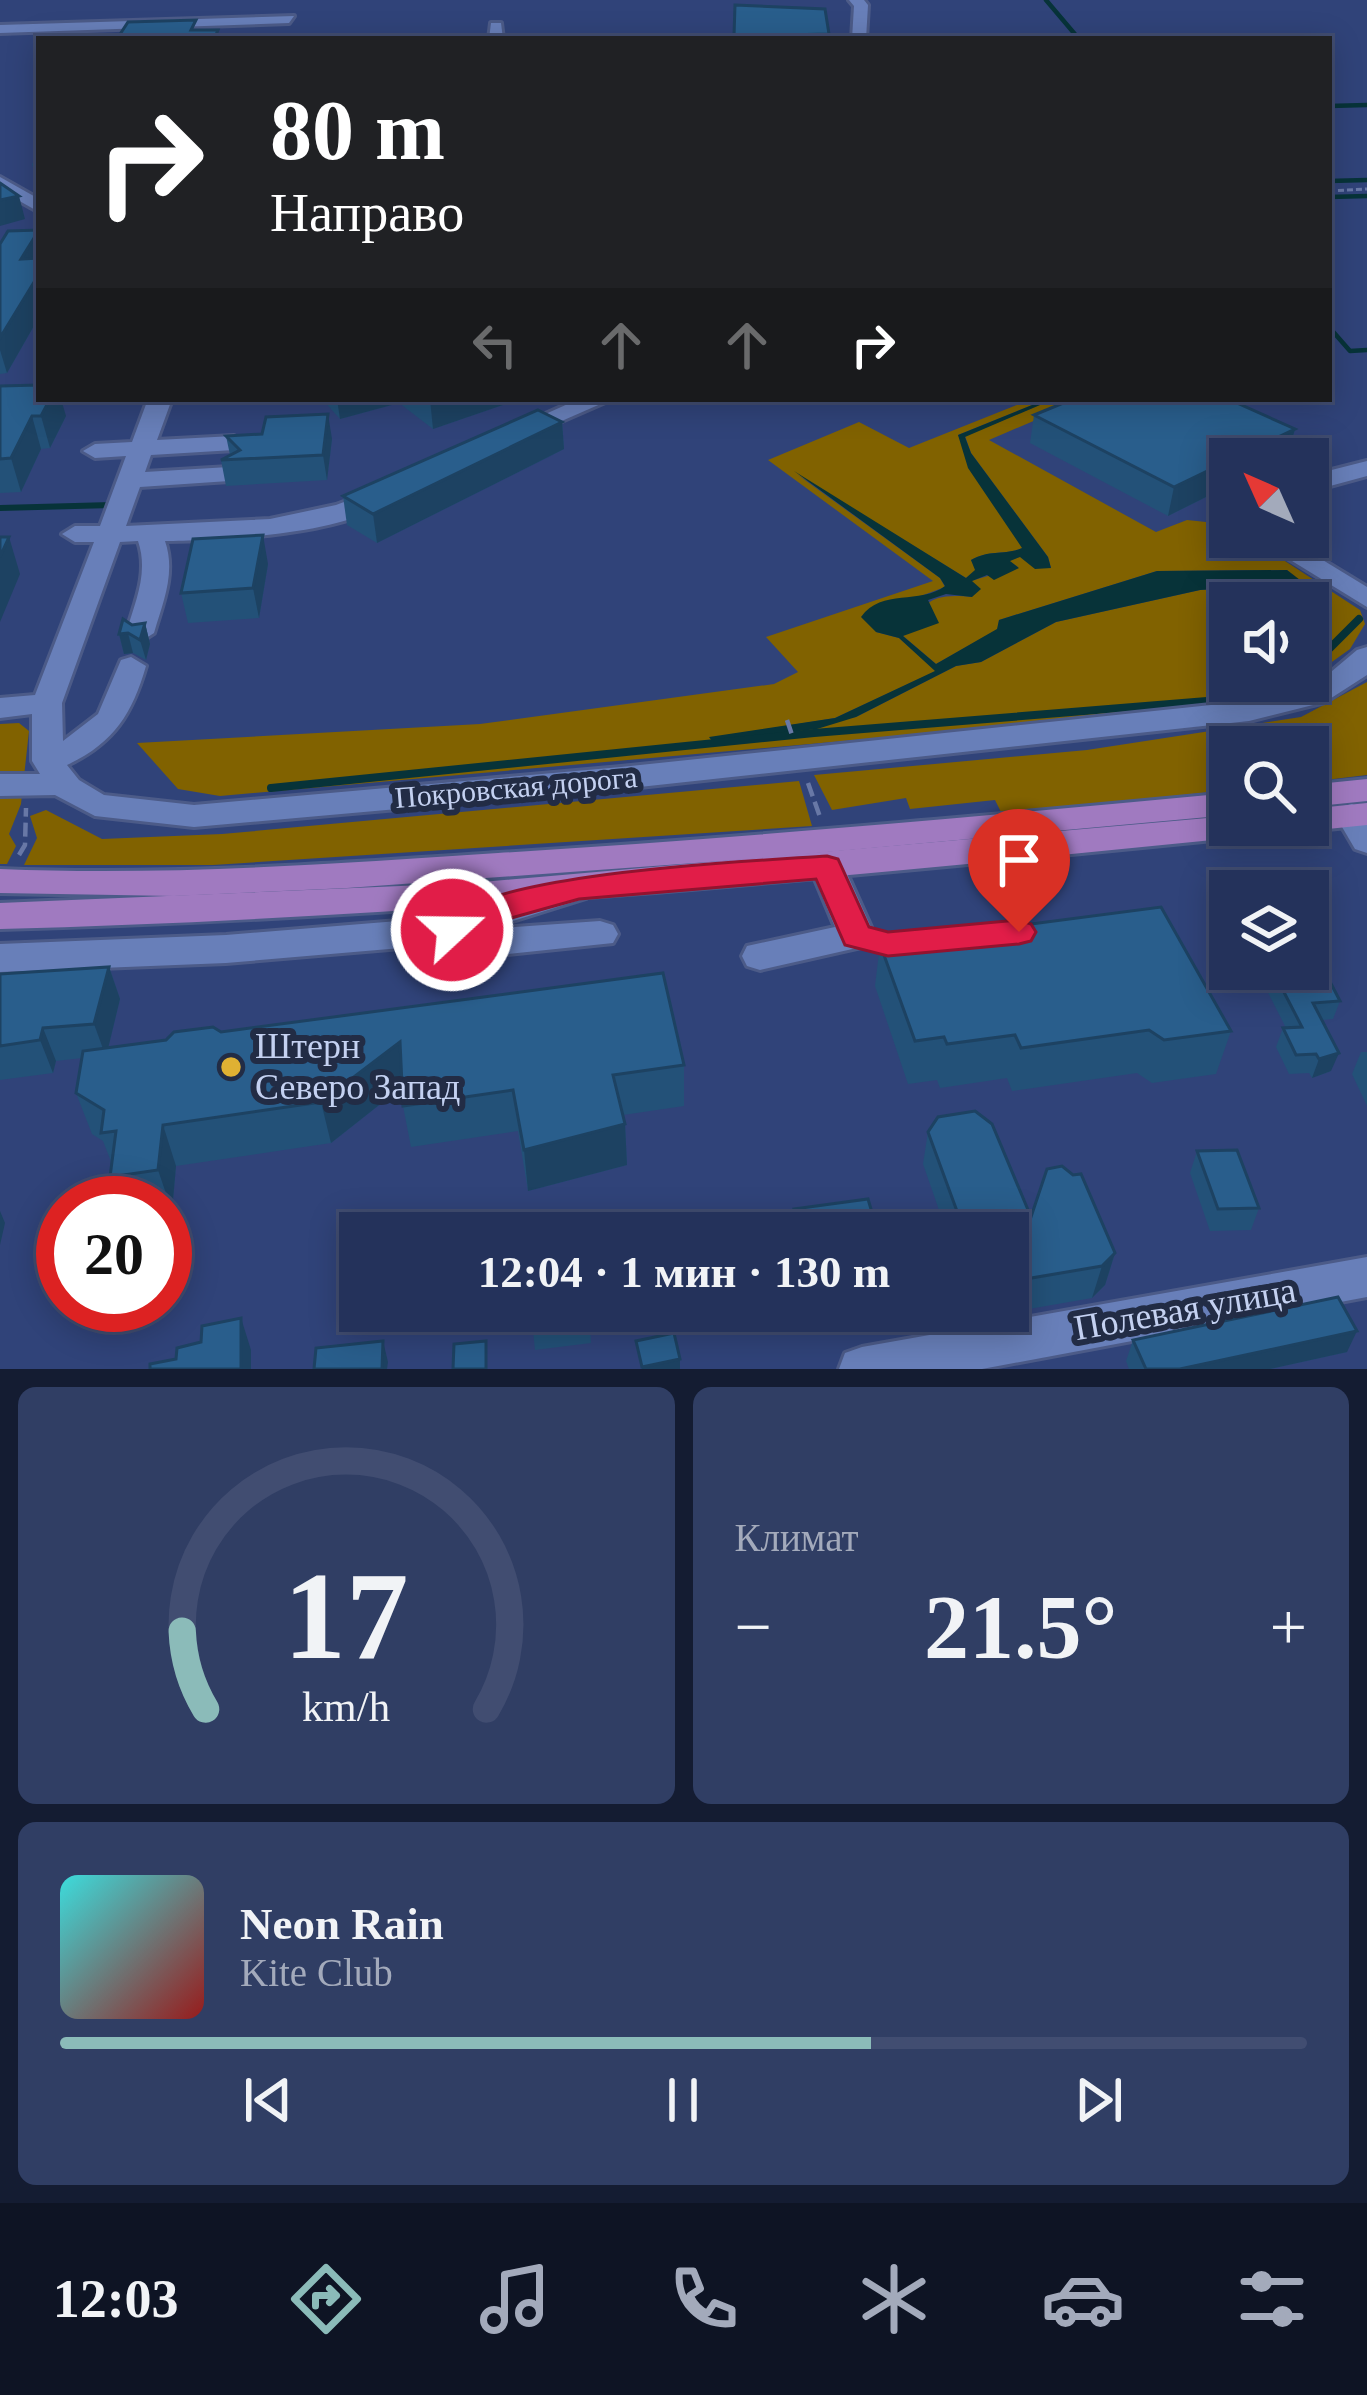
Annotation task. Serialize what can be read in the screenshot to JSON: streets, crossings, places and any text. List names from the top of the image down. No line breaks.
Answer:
{"streets":{"street":["Покровская дорога","Полевая улица"]},"places":["Штерн Северо Запад"],"north":"top left","page":{"turn":["80 m","Направо"],"limit":"20","trip":"12:04 · 1 мин · 130 m","tile":"Климат","heat":["−","21.5°","+"],"song":["Neon Rain","Kite Club"],"tabs":"12:03","gauge":["17","km/h"]}}
